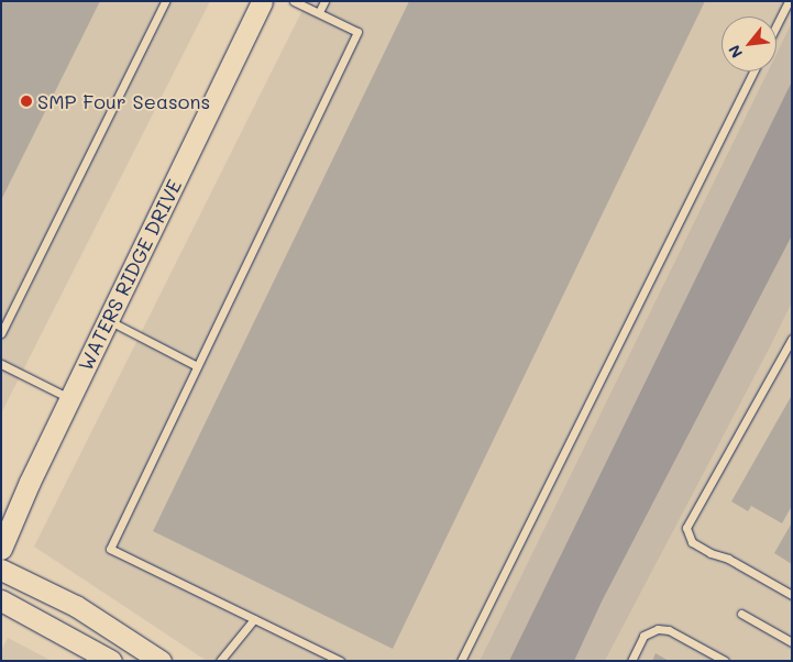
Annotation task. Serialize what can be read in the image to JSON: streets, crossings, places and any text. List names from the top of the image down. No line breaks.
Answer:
{"streets":{"street":["WATERS RIDGE DRIVE"]},"places":["SMP Four Seasons"],"north":"bottom left"}
